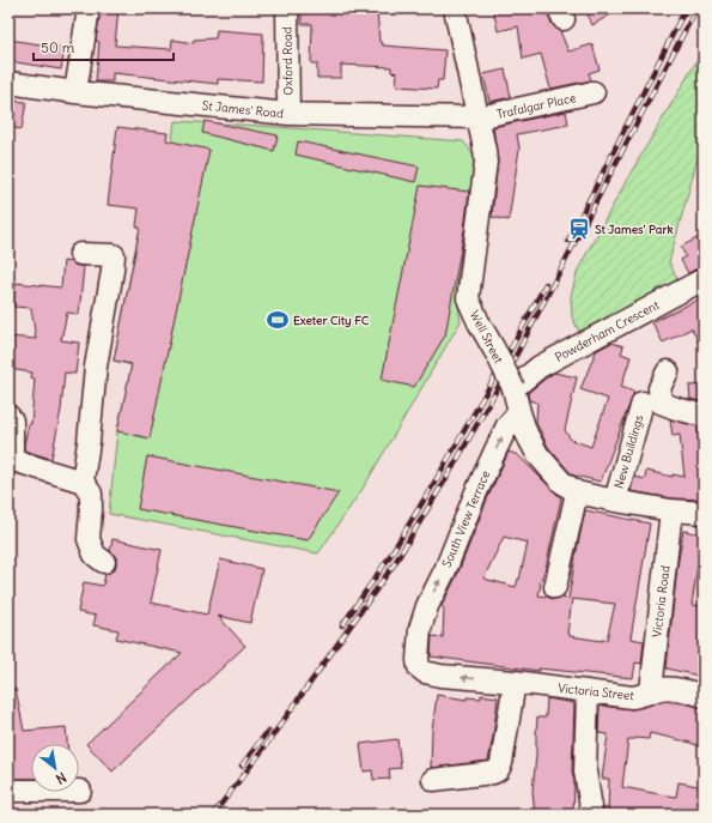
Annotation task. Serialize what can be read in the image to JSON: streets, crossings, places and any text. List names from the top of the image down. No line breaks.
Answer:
{"streets":{"street":["Oxford Road","Trafalgar Place","St James' Road","Powderham Crescent","Well Street","New Buildings","South View Terrace","Victoria Road","Victoria Street"]},"crossings":[["Oxford Road","St James' Road"],["Trafalgar Place","St James' Road"],["Trafalgar Place","Well Street"],["St James' Road","Well Street"],["Powderham Crescent","Well Street"],["Well Street","New Buildings"],["Well Street","South View Terrace"],["Well Street","Victoria Road"],["South View Terrace","Victoria Street"],["Victoria Road","Victoria Street"]],"places":{"station":["St James' Park"],"sports":["Exeter City FC"]},"scale_bar":"50 m","north":"bottom right"}
